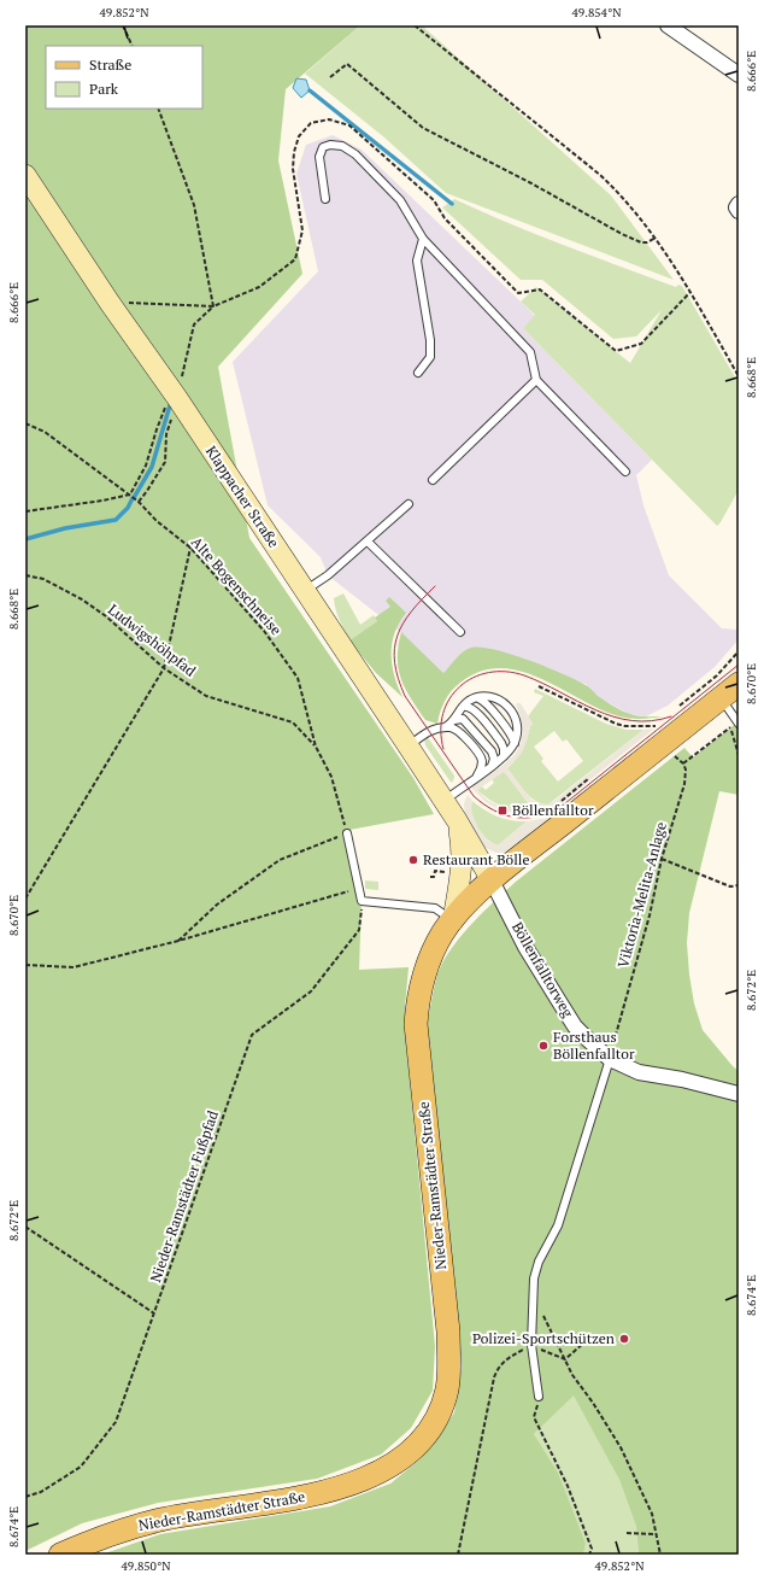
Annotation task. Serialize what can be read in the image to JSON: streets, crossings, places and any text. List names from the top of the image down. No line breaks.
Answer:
{"streets":{"main road":["Klappacher Straße","Nieder-Ramstädter Straße"],"street":["Böllenfalltorweg"],"path":["Alte Bogenschneise","Ludwigshöhpfad","Viktoria-Melita-Anlage","Nieder-Ramstädter Fußpfad"]},"crossings":[["Klappacher Straße","Böllenfalltorweg"],["Klappacher Straße","Nieder-Ramstädter Straße"],["Alte Bogenschneise","Ludwigshöhpfad"],["Viktoria-Melita-Anlage","Böllenfalltorweg"],["Böllenfalltorweg","Nieder-Ramstädter Straße"]],"places":{"transit":["Böllenfalltor"],"other":["Restaurant Bölle","Forsthaus Böllenfalltor","Polizei-Sportschützen"]},"legend":["Straße","Park"],"coordinates":["49.852°N","49.854°N","8.666°E","8.668°E","8.670°E","8.672°E","8.674°E","49.850°N"]}
